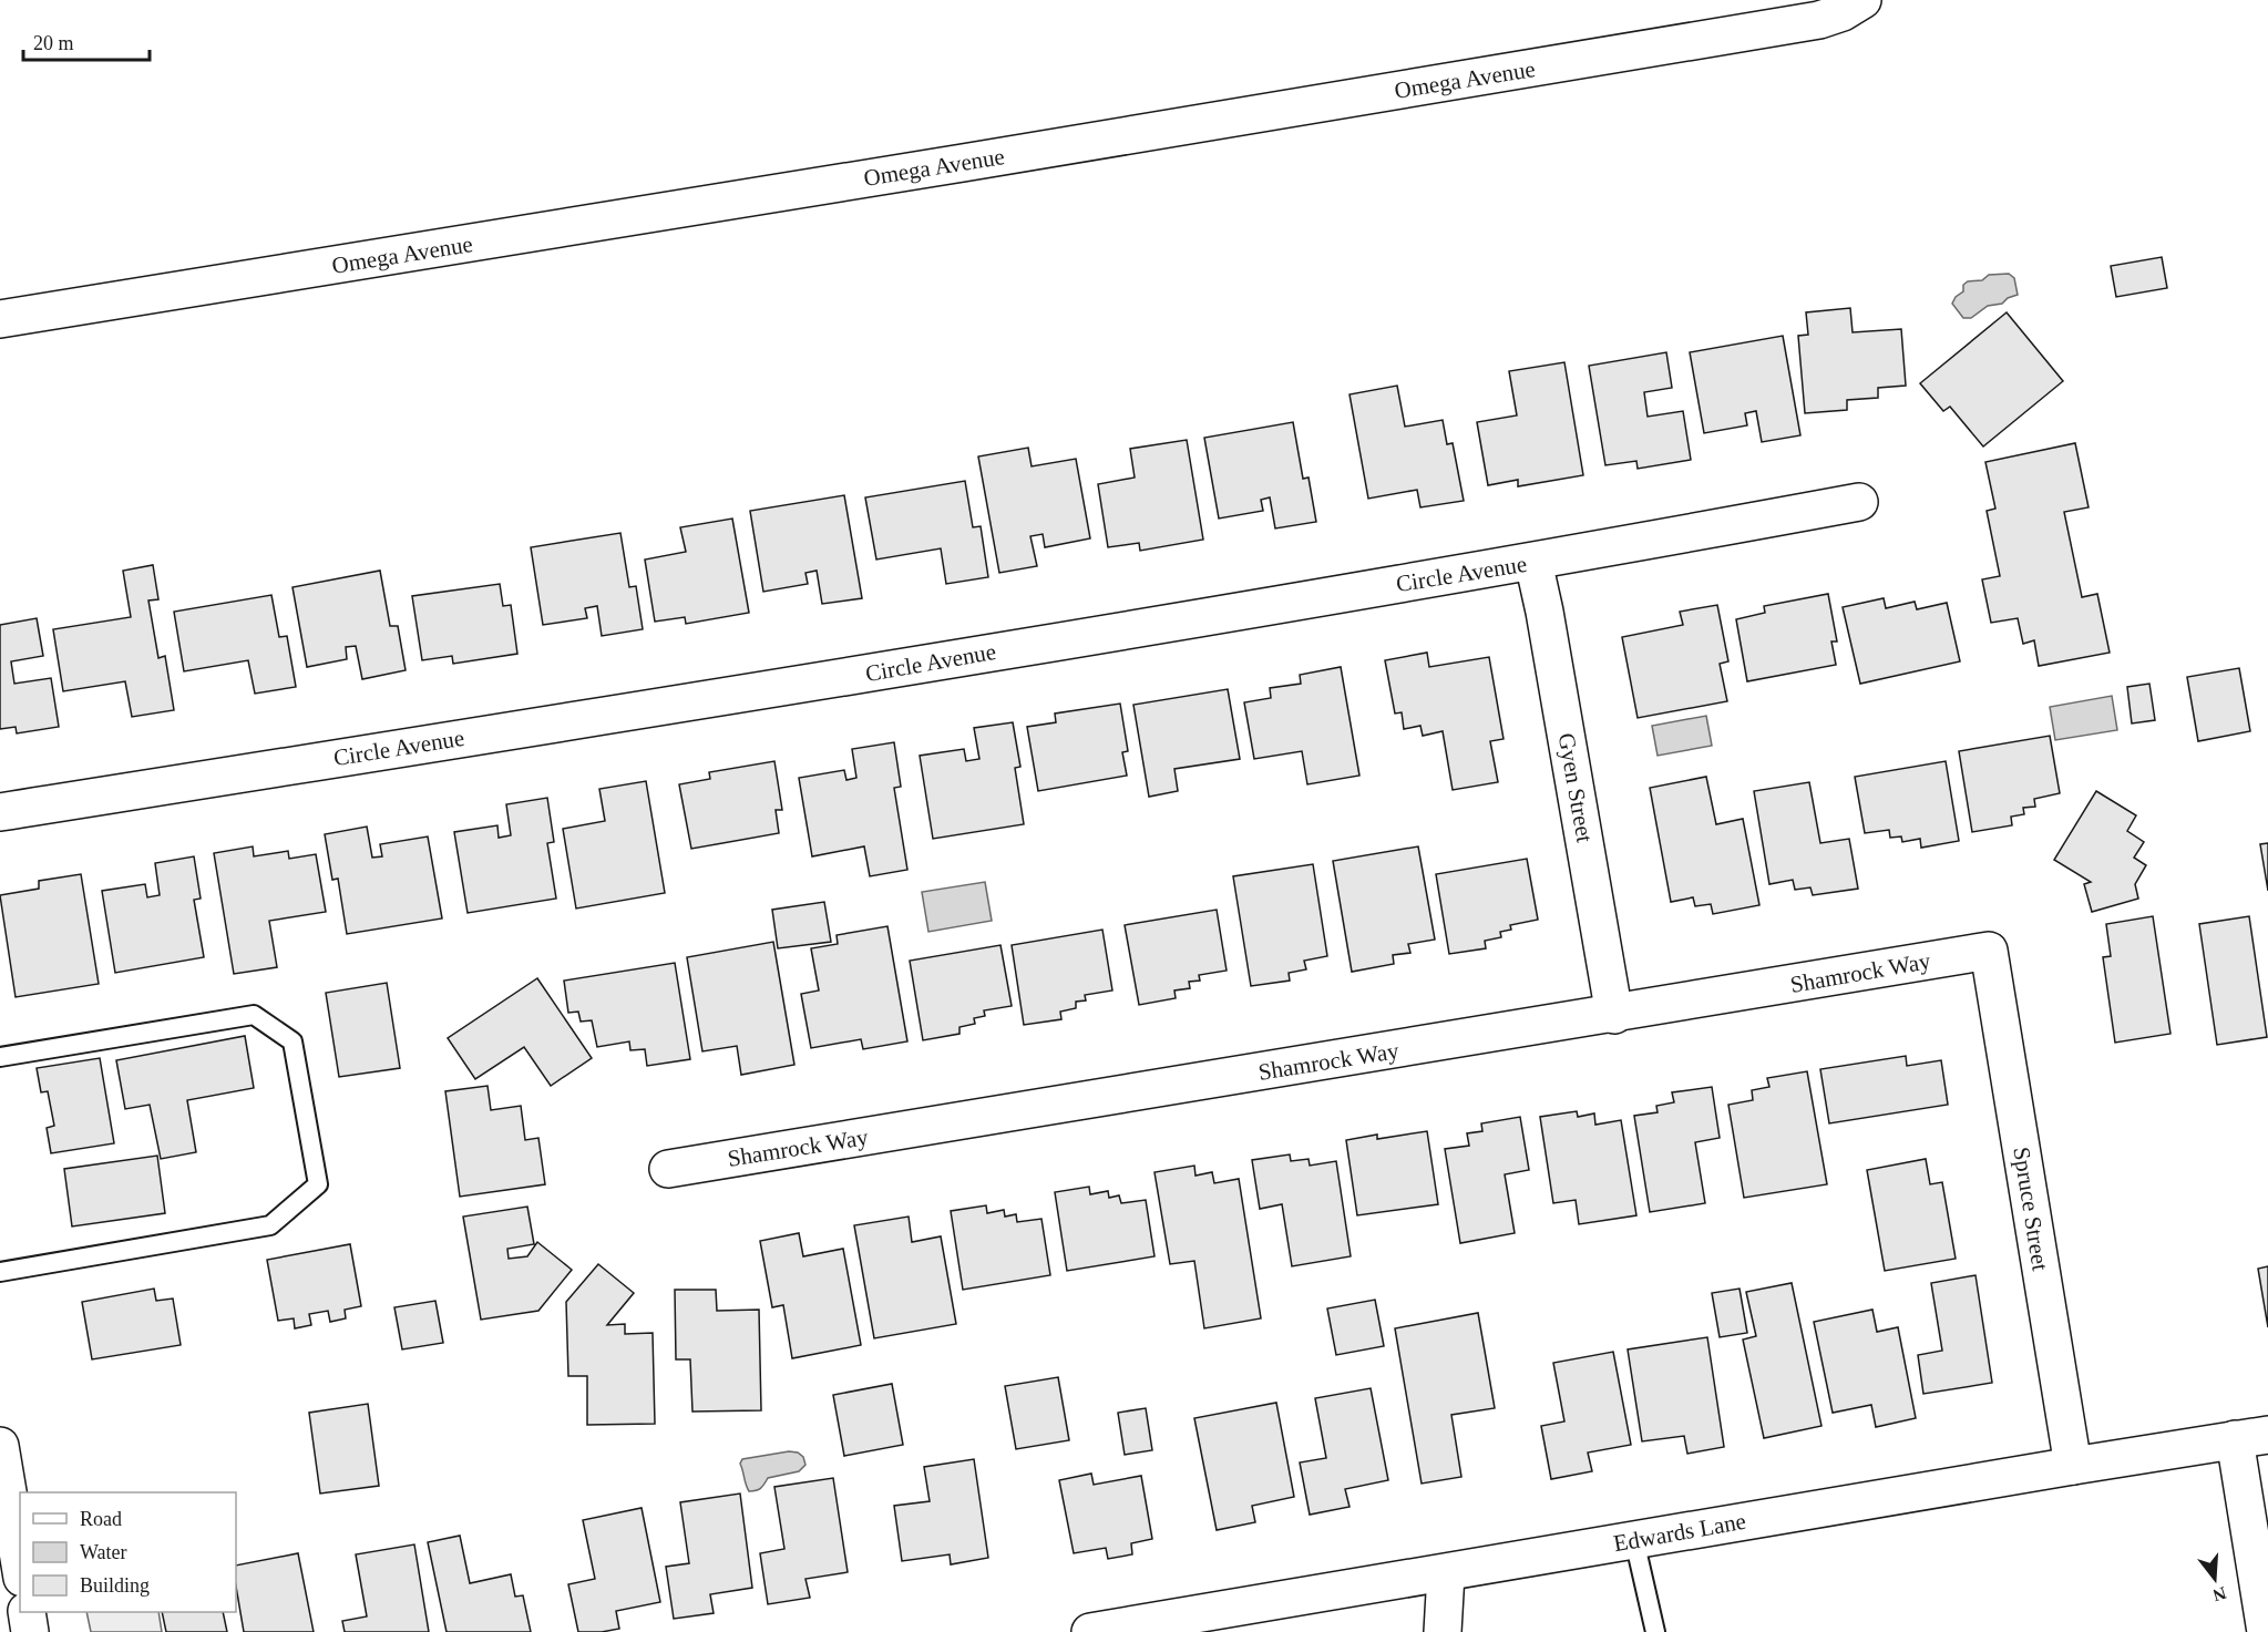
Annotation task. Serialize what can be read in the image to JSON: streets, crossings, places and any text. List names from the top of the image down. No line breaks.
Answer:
{"streets":{"street":["Omega Avenue","Circle Avenue","Gyen Street","Shamrock Way","Spruce Street","Edwards Lane"]},"crossings":[["Circle Avenue","Gyen Street"],["Gyen Street","Shamrock Way"],["Shamrock Way","Spruce Street"],["Spruce Street","Edwards Lane"]],"legend":["Road","Water","Building"],"scale_bar":"20 m","north":"bottom"}
